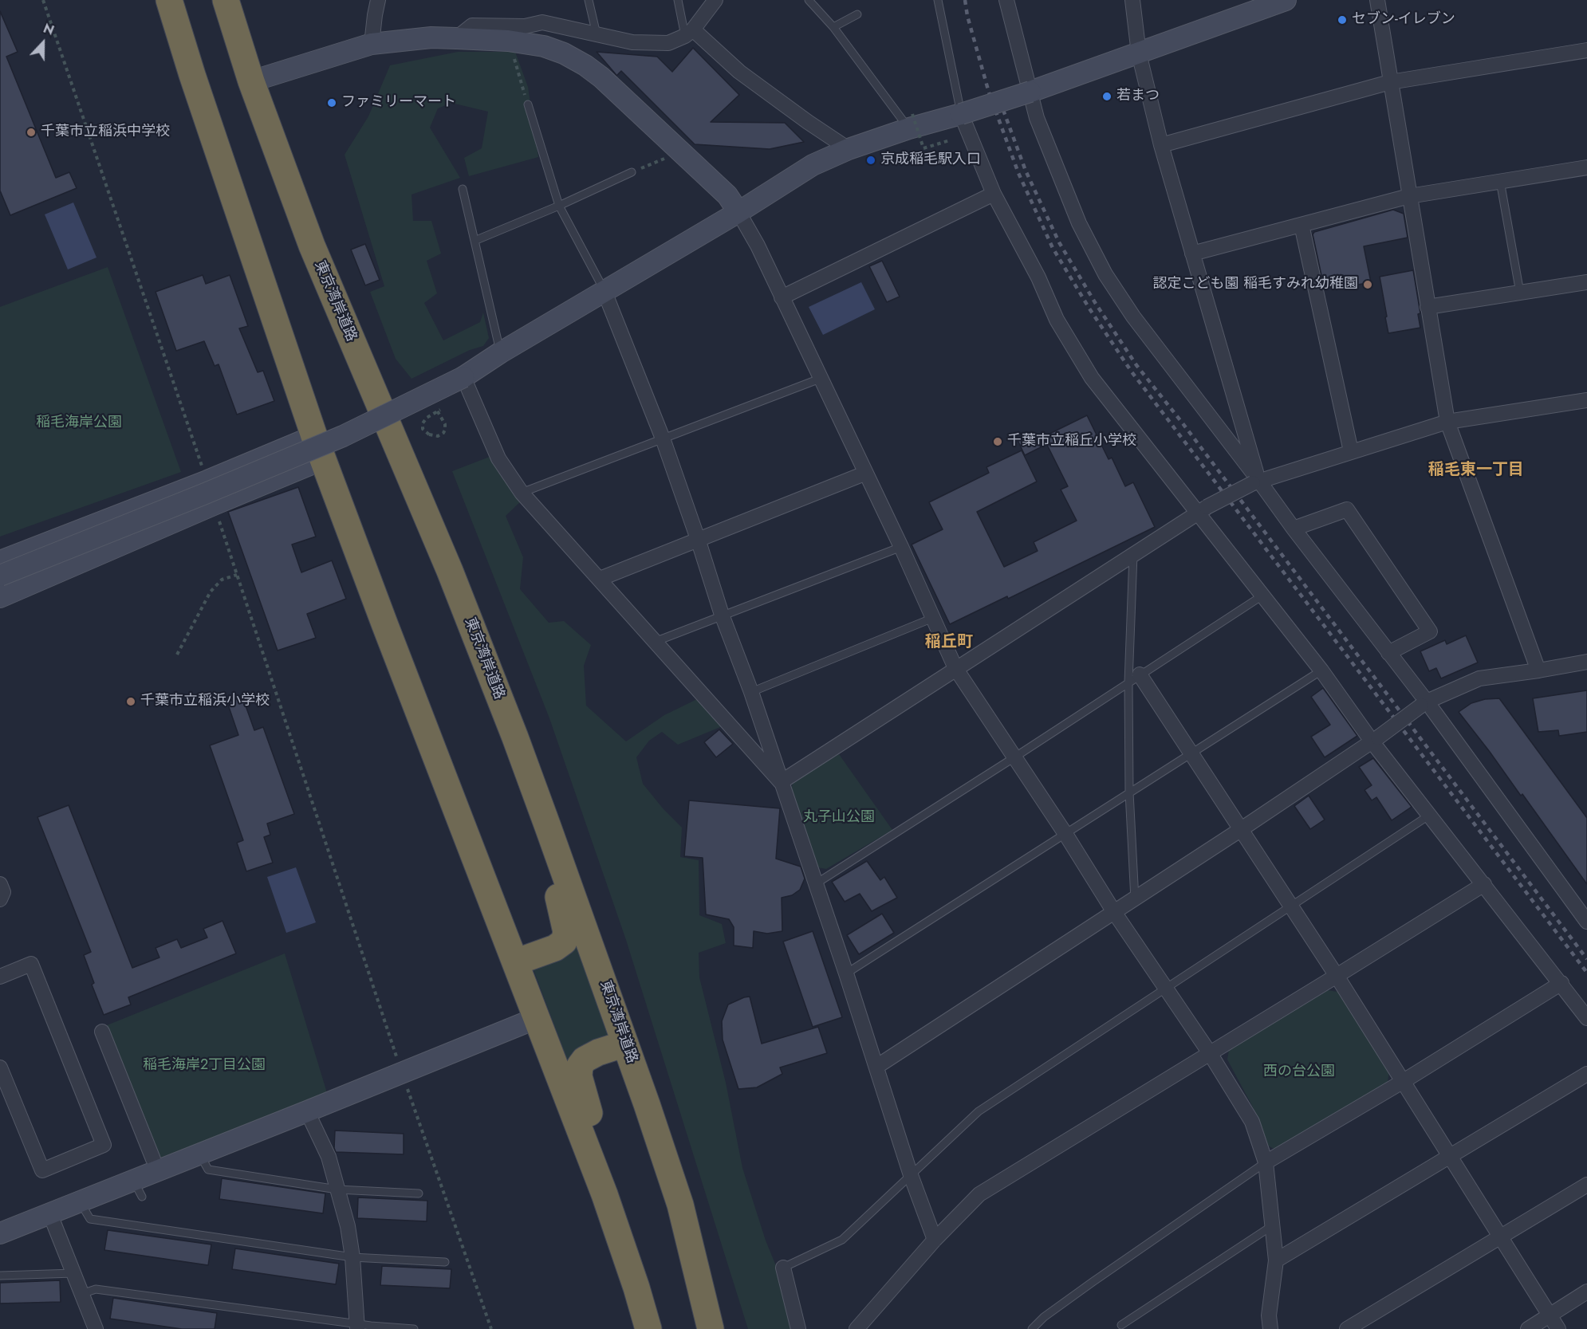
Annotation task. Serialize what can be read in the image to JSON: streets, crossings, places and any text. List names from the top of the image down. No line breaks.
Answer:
{"streets":{"highway":["東京湾岸道路"]},"districts":["稲毛東一丁目","稲丘町"],"parks":["稲毛海岸公園","丸子山公園","稲毛海岸2丁目公園","西の台公園"],"places":["セブン-イレブン","若まつ","ファミリーマート","千葉市立稲浜中学校","京成稲毛駅入口","認定こども園 稲毛すみれ幼稚園","千葉市立稲丘小学校","千葉市立稲浜小学校"],"north":"top"}
